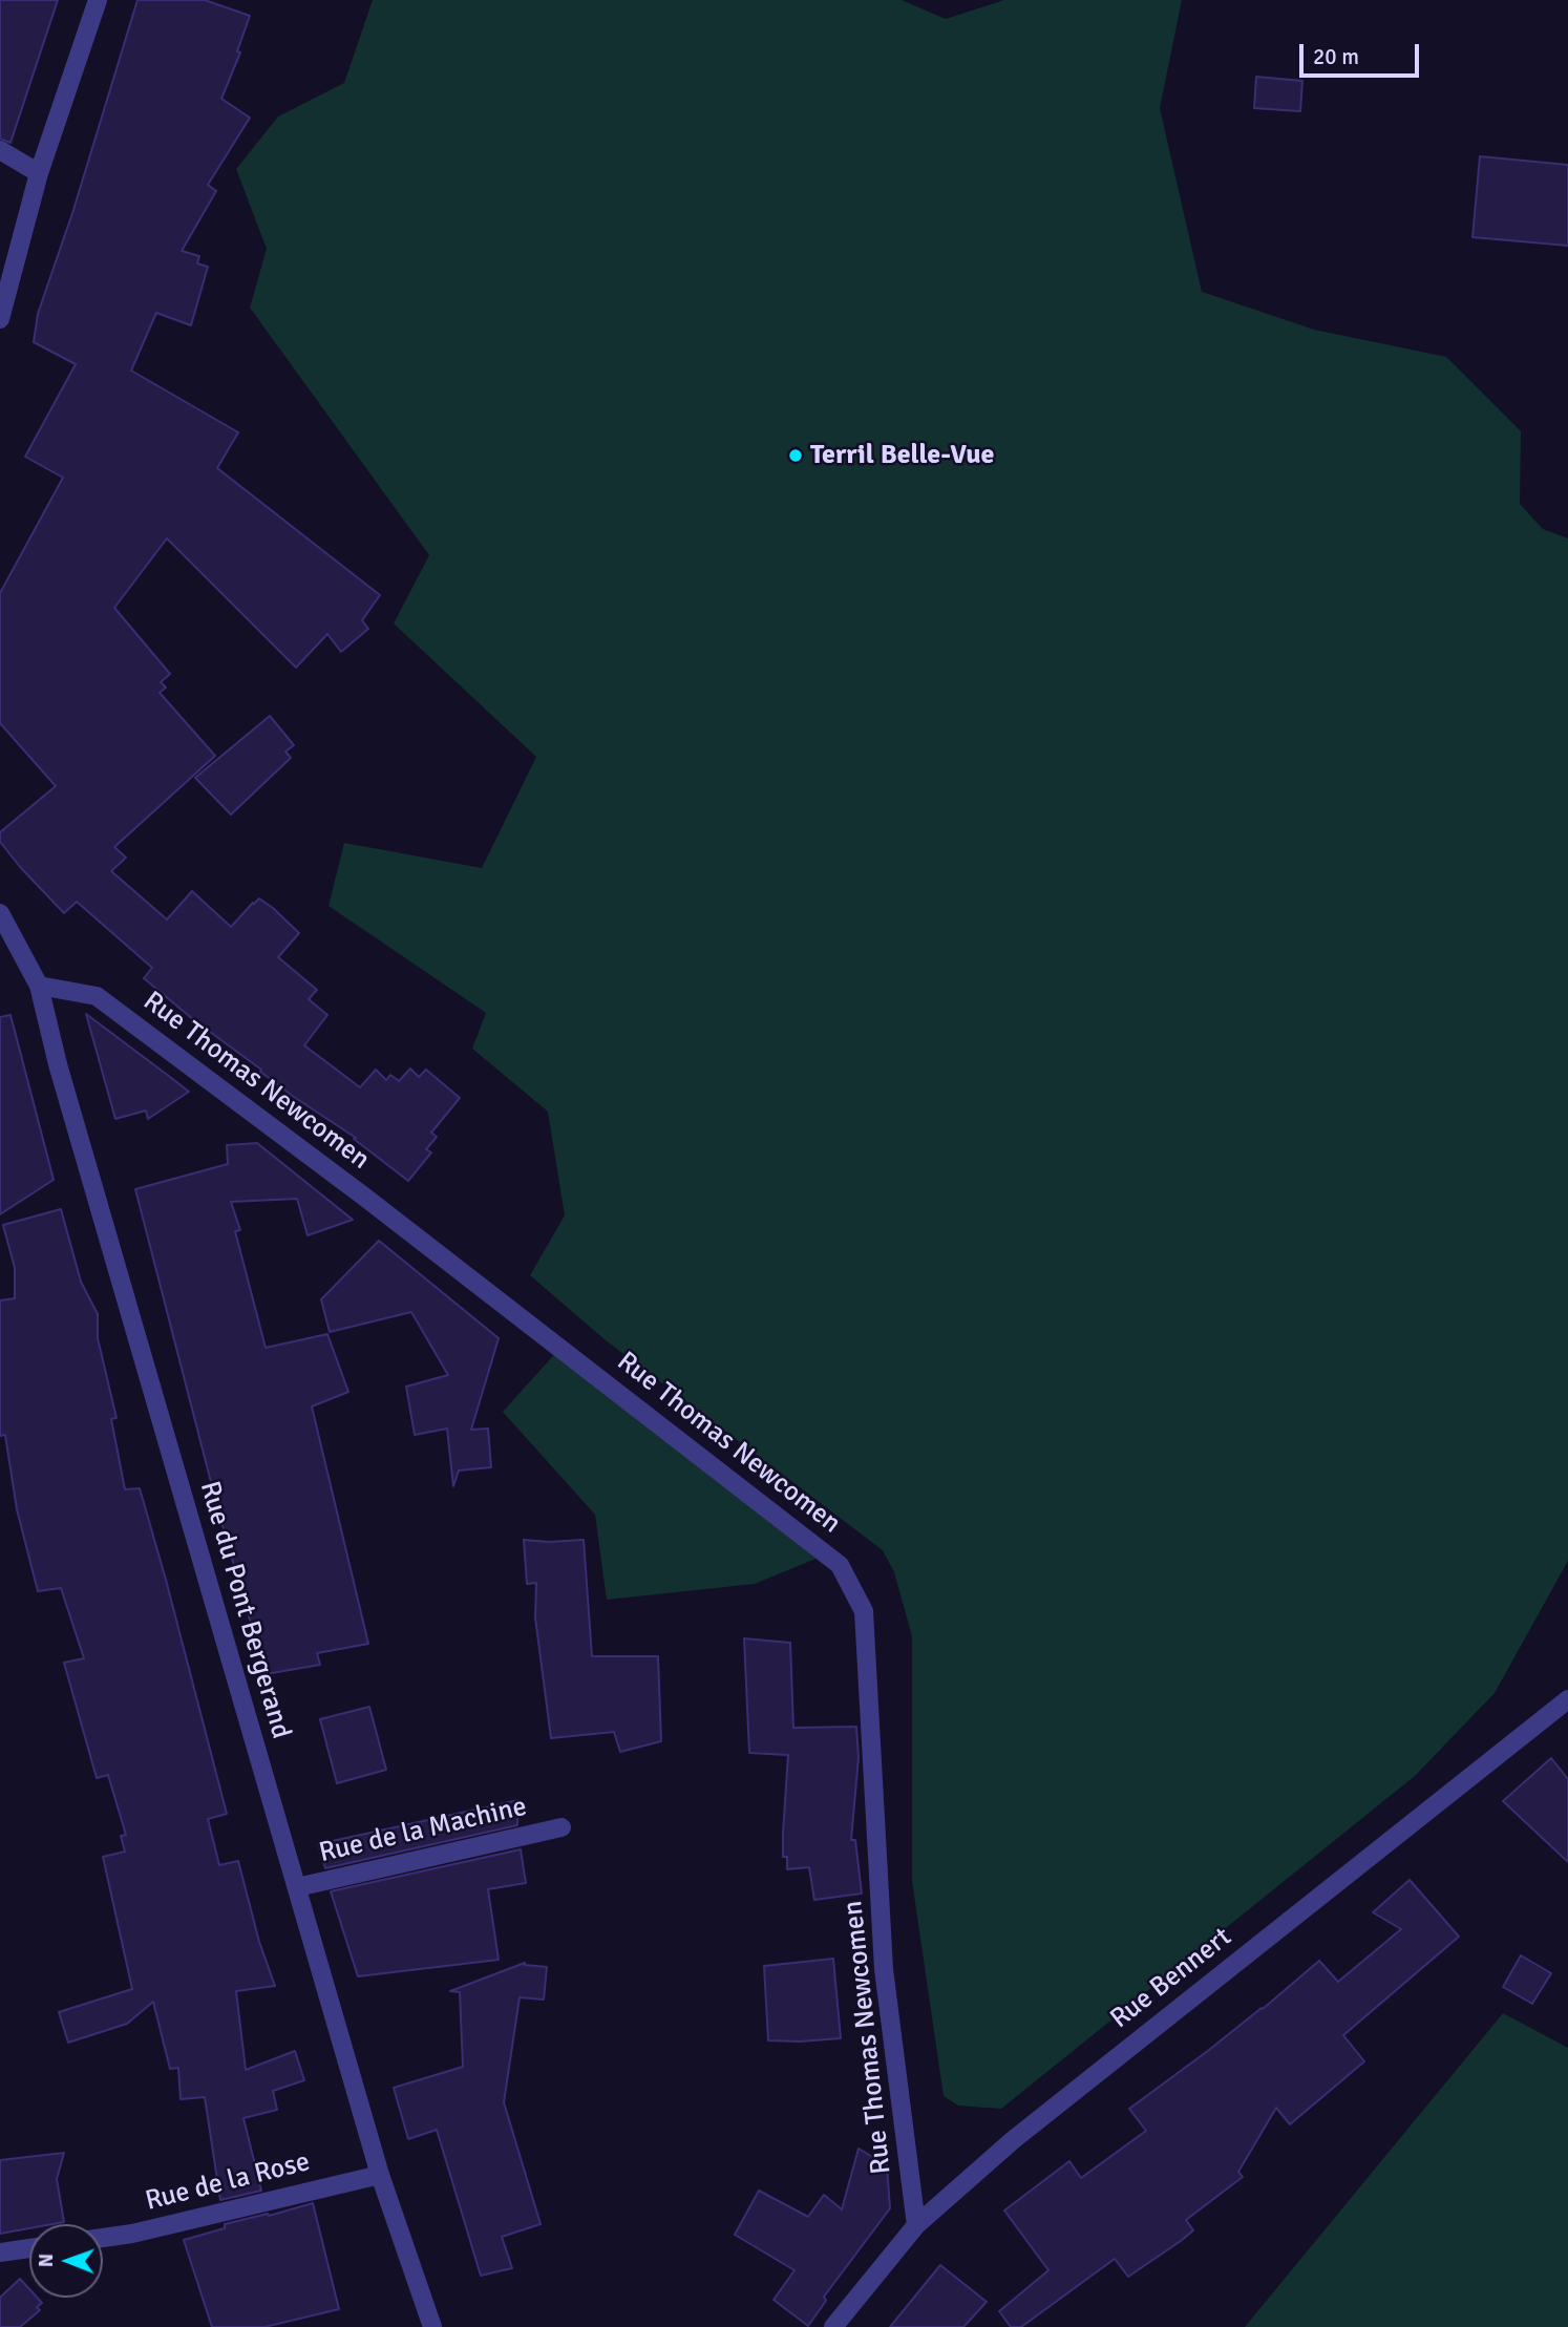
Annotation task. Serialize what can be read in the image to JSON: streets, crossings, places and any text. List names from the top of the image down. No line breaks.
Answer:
{"streets":{"street":["Rue Thomas Newcomen","Rue du Pont Bergerand","Rue de la Machine","Rue Bennert","Rue de la Rose"]},"crossings":[["Rue Thomas Newcomen","Rue du Pont Bergerand"],["Rue Thomas Newcomen","Rue Bennert"],["Rue du Pont Bergerand","Rue de la Machine"],["Rue du Pont Bergerand","Rue de la Rose"]],"places":["Terril Belle-Vue"],"scale_bar":"20 m","north":"left"}
